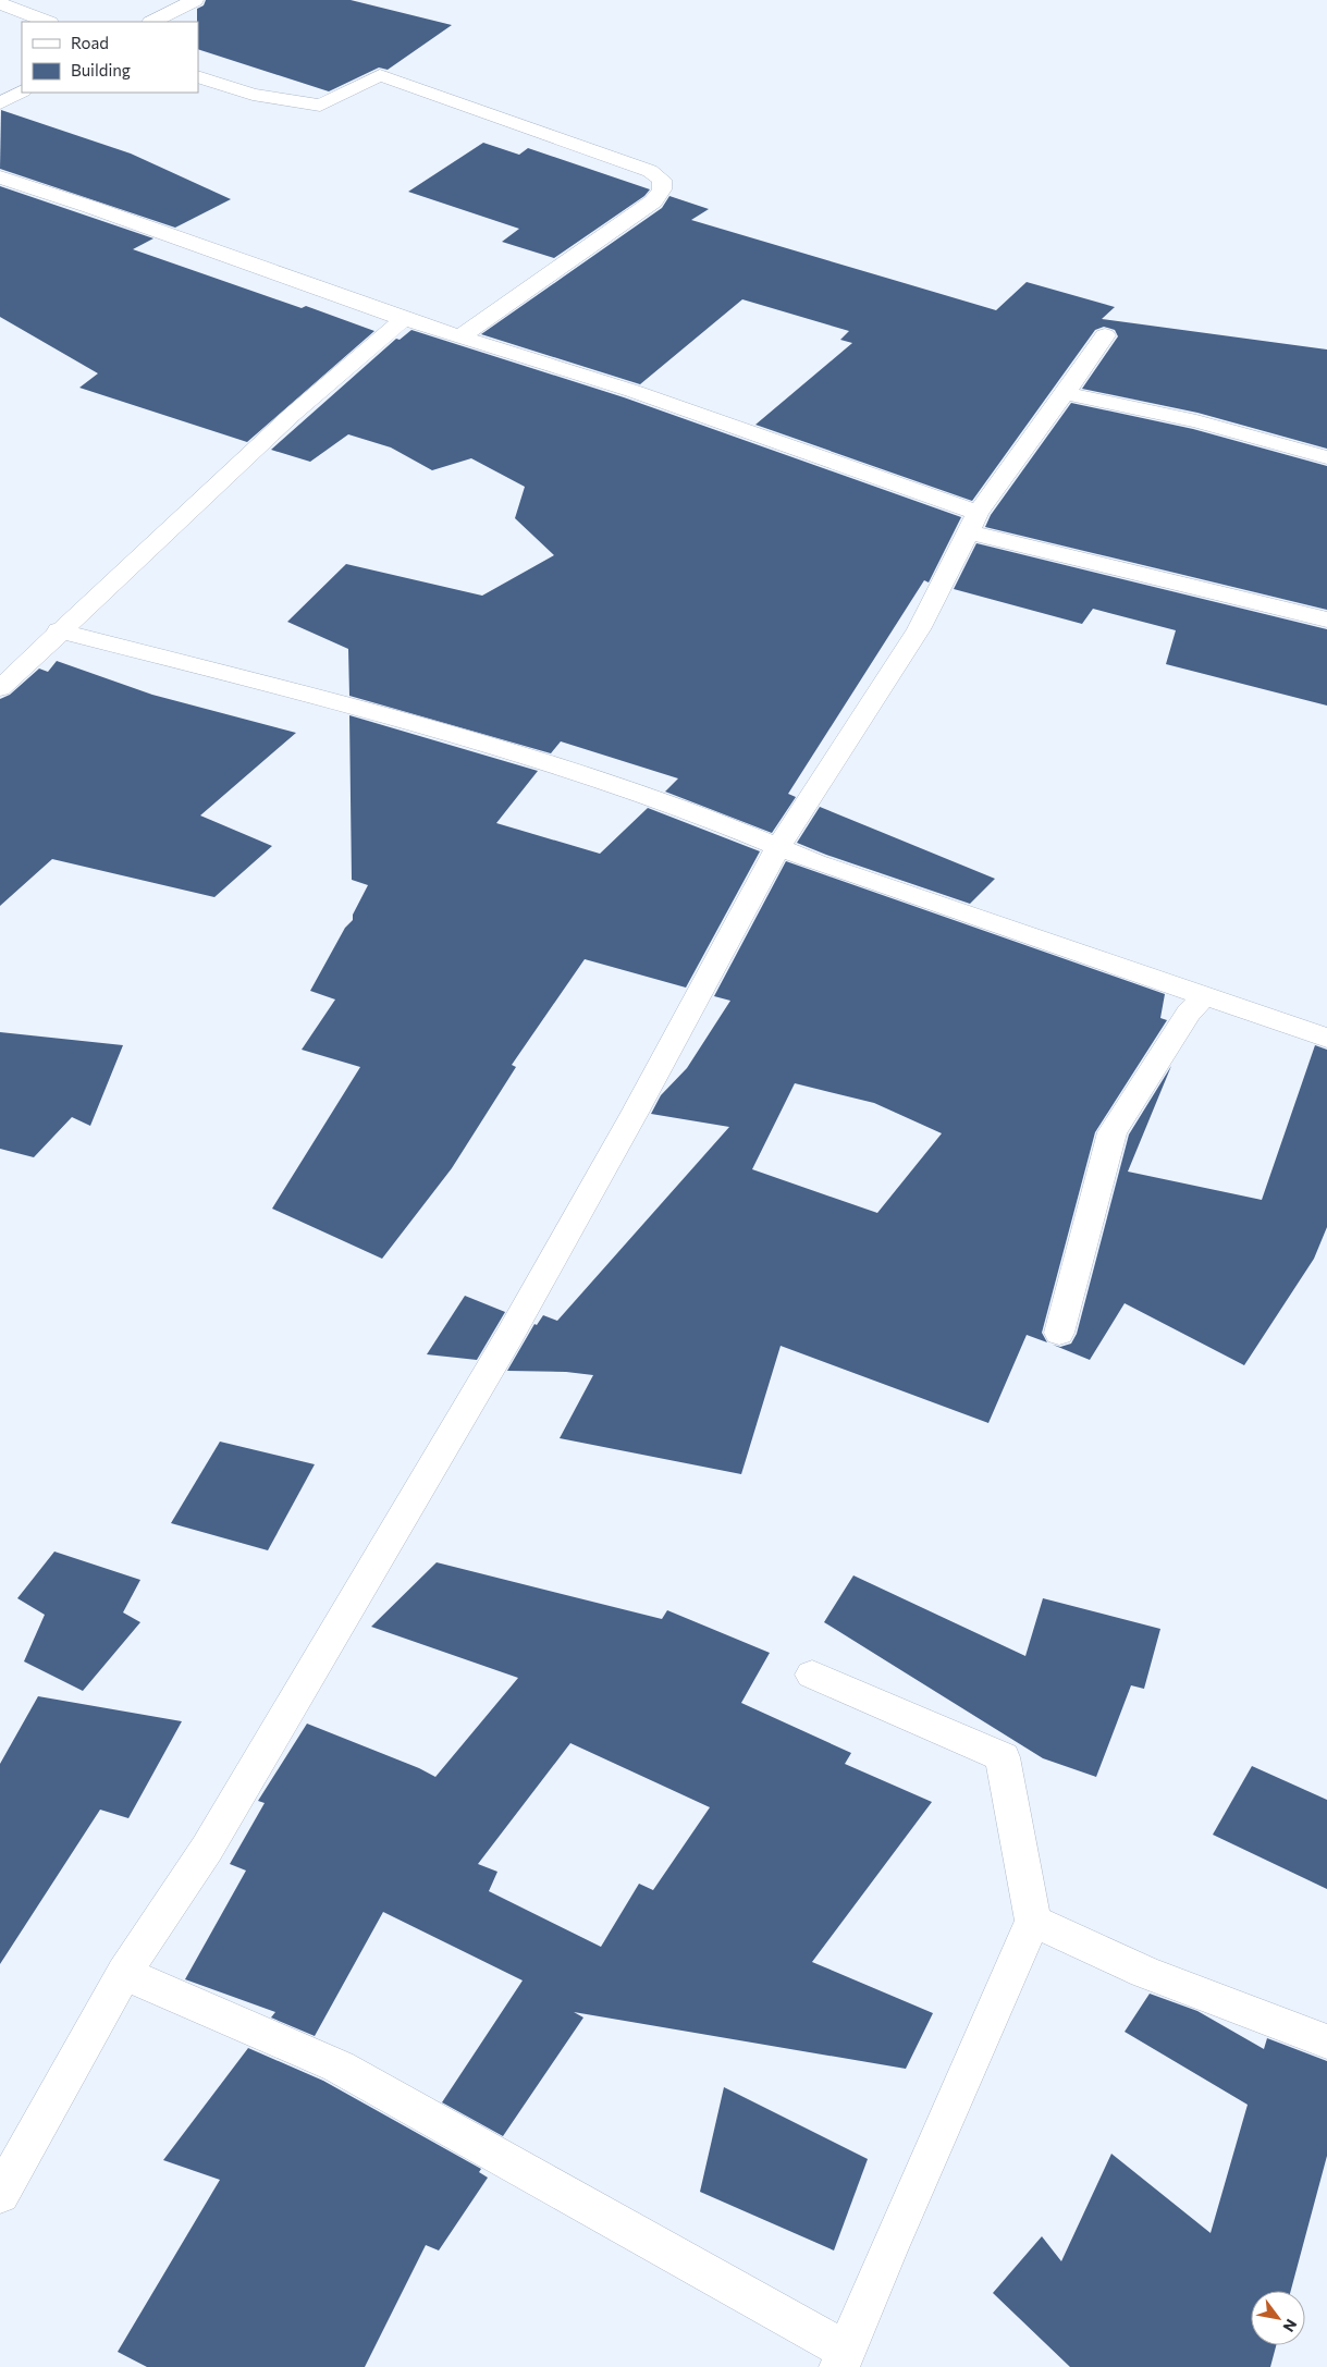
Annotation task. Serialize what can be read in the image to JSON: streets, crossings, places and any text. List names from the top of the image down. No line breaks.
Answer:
{"legend":["Road","Building"],"north":"bottom right"}
